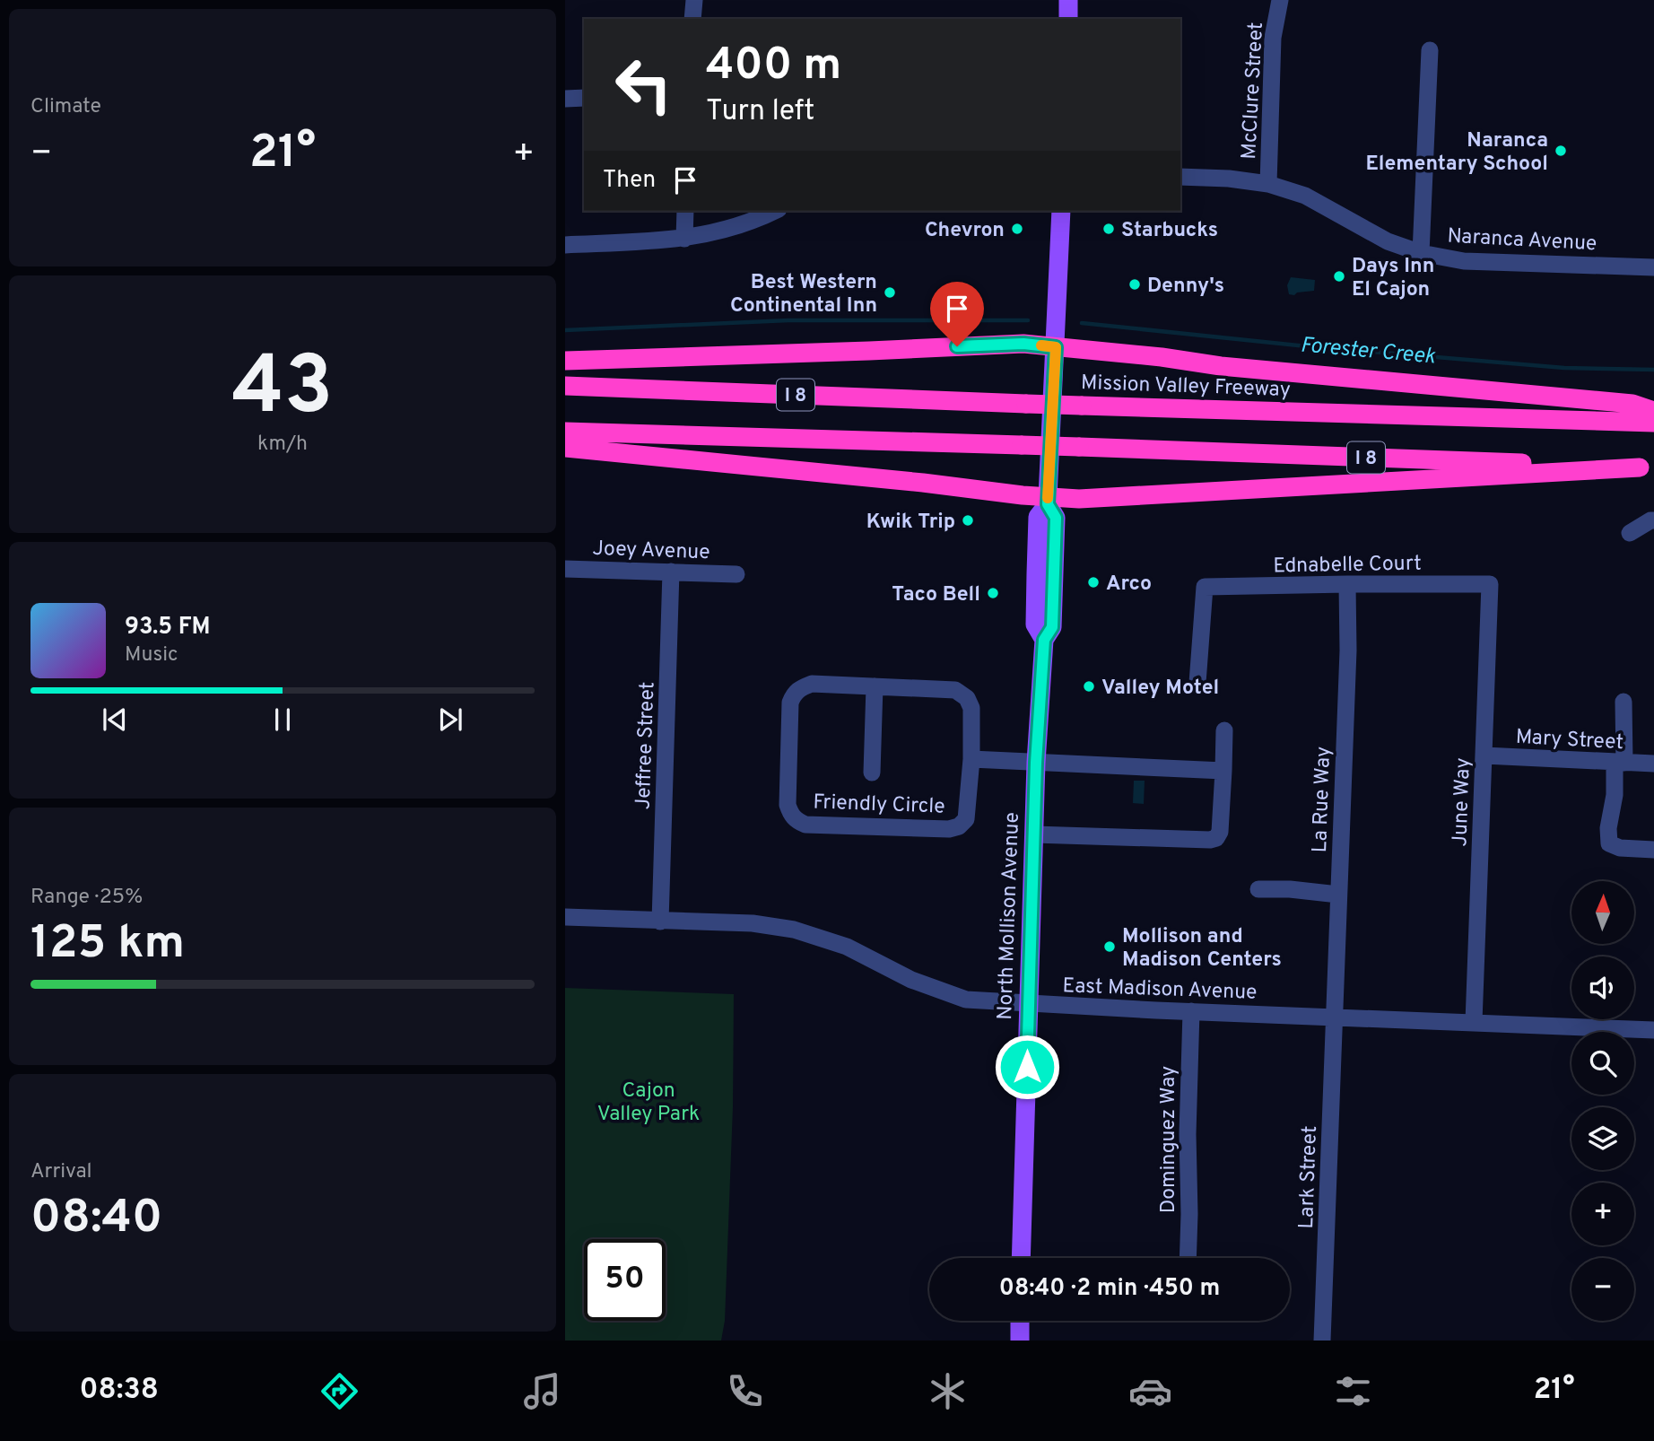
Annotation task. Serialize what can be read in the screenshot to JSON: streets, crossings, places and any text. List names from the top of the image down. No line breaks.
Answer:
{"streets":{"highway":["Mission Valley Freeway","I 8"],"main road":["North Mollison Avenue"],"street":["McClure Street","Naranca Avenue","Joey Avenue","Ednabelle Court","Mary Street","Jeffree Street","La Rue Way","June Way","Friendly Circle","East Madison Avenue","Dominguez Way","Lark Street"]},"crossings":[["McClure Street","Naranca Avenue"],["Joey Avenue","Jeffree Street"],["Ednabelle Court","La Rue Way"],["Ednabelle Court","June Way"],["Mary Street","June Way"],["Jeffree Street","East Madison Avenue"],["La Rue Way","East Madison Avenue"],["La Rue Way","Lark Street"],["June Way","East Madison Avenue"],["North Mollison Avenue","East Madison Avenue"],["East Madison Avenue","Dominguez Way"],["East Madison Avenue","Lark Street"]],"water":["Forester Creek"],"parks":["Cajon Valley Park"],"places":["Naranca Elementary School","Chevron","Starbucks","Days Inn El Cajon","Denny's","Best Western Continental Inn","Kwik Trip","Arco","Taco Bell","Valley Motel","Mollison and Madison Centers"],"north":"top","page":{"tile":["Climate",["43","km/h"],["Range · 25%","125 km"],["Arrival","08:40"]],"turn":["400 m","Turn left"],"heat":["−","21°","+"],"then":"Then","song":["93.5 FM","Music"],"map_buttons":["+","−"],"limit":"50","trip":"08:40 · 2 min · 450 m","tabs":["08:38","21°"]}}
